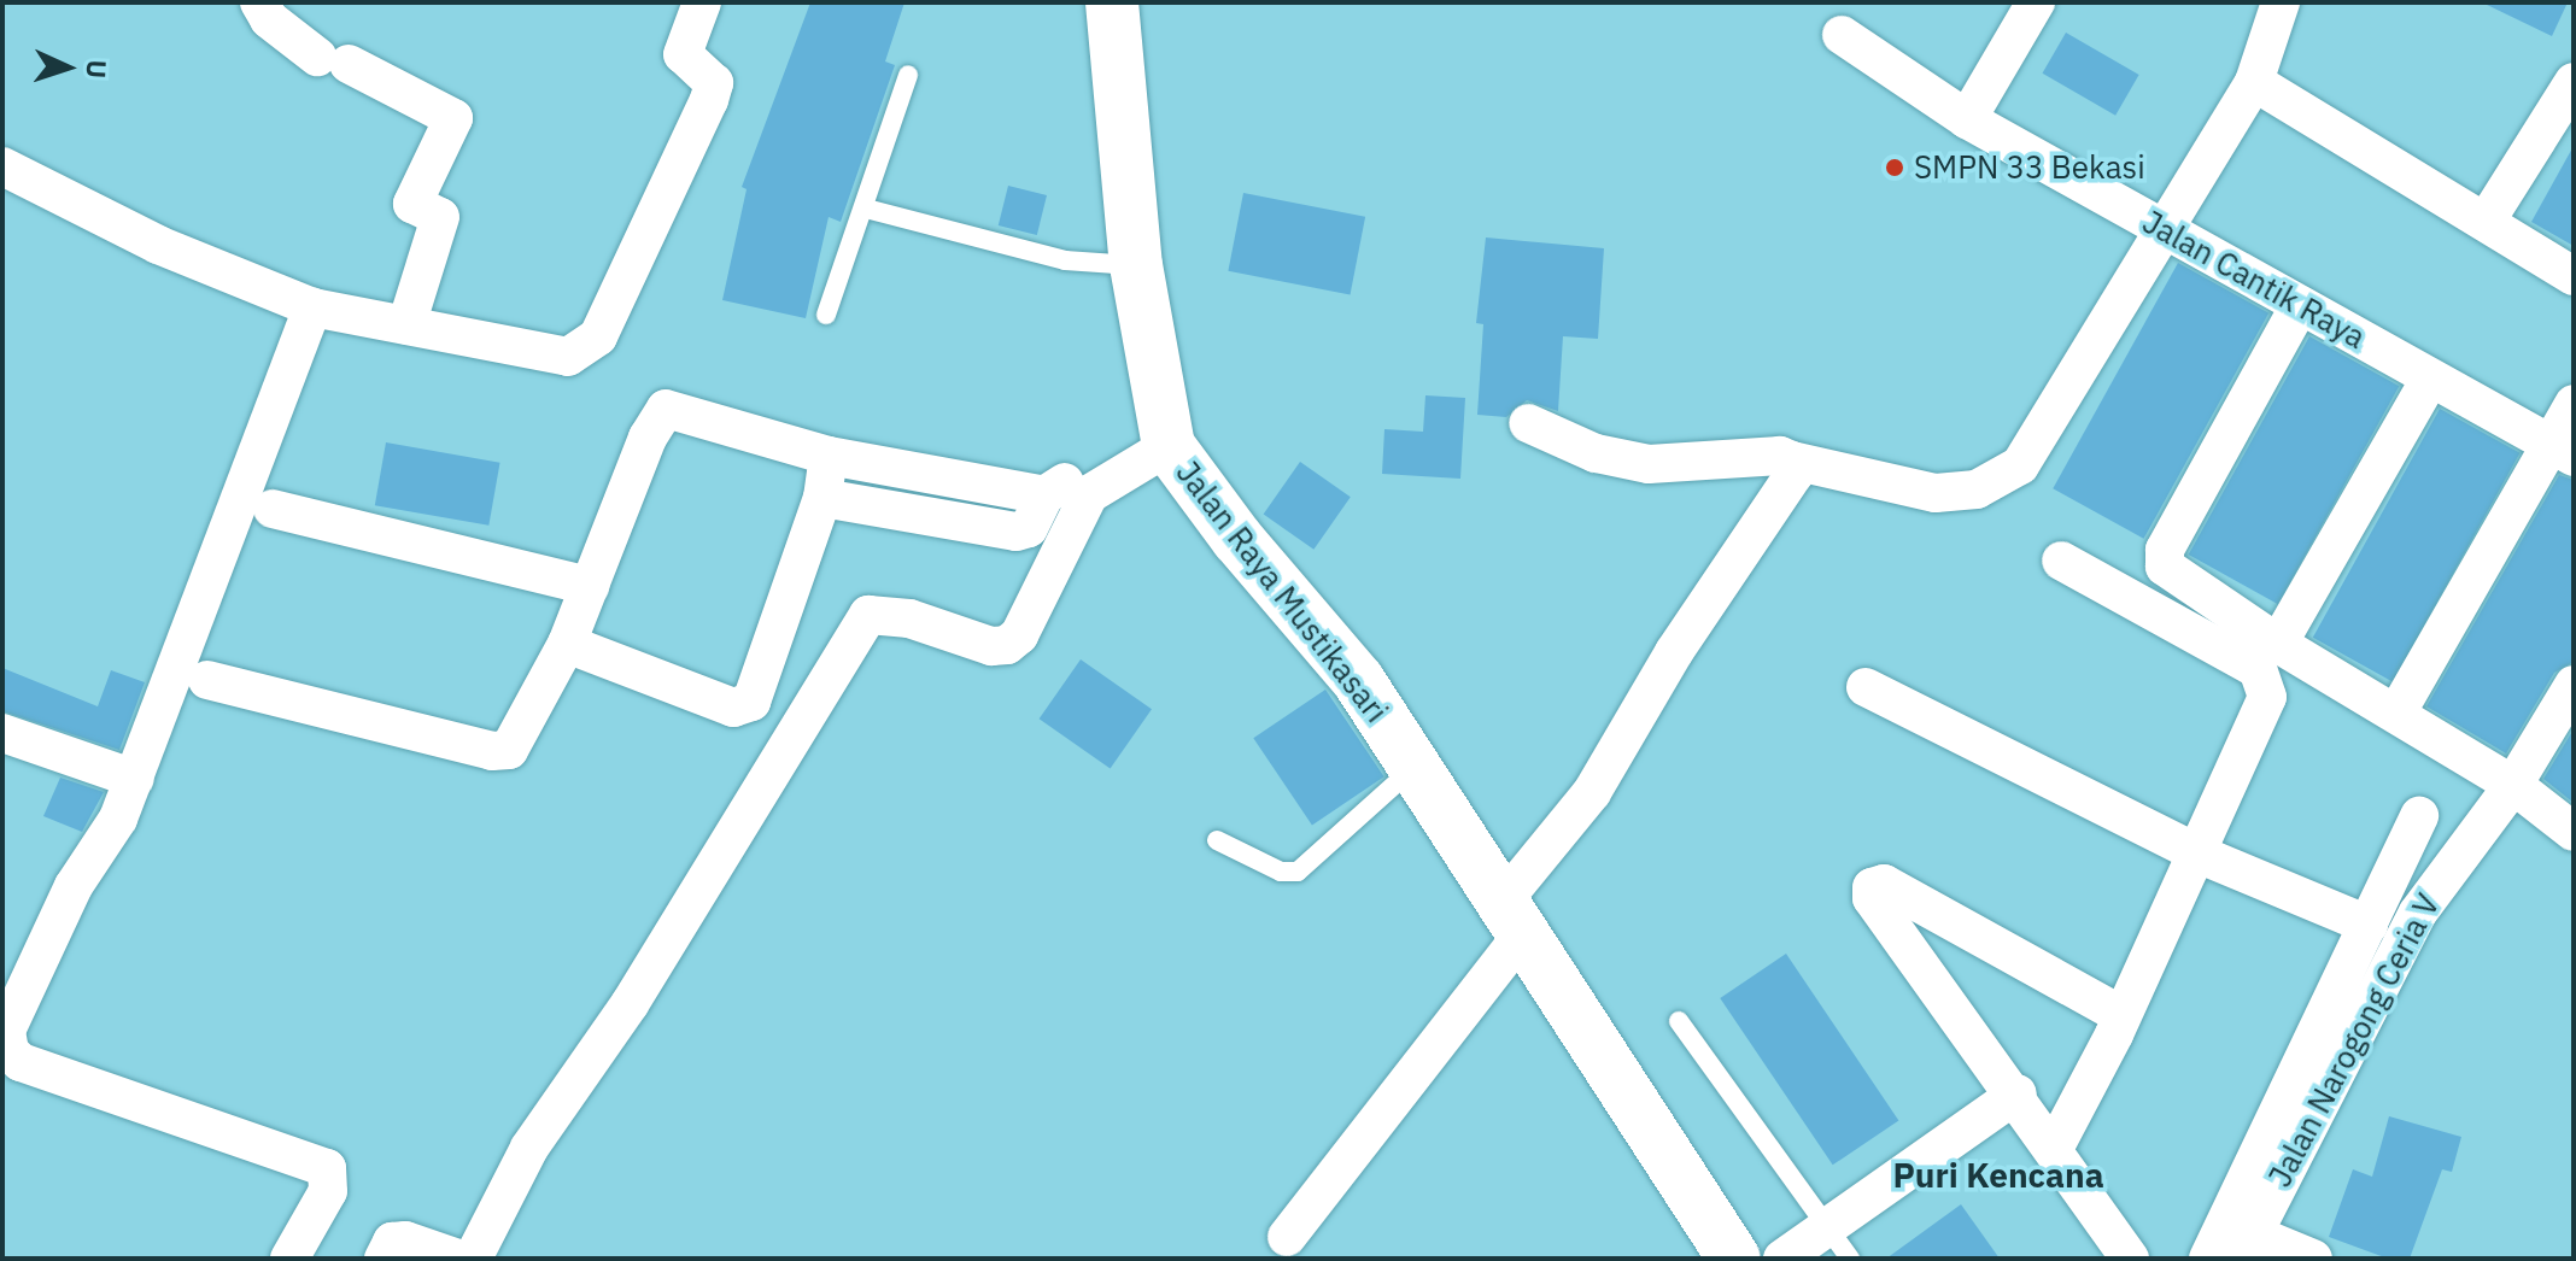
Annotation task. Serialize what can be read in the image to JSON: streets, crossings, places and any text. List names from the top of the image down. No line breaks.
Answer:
{"streets":{"main road":["Jalan Raya Mustikasari"],"street":["Jalan Cantik Raya","Jalan Narogong Ceria V"]},"districts":["Puri Kencana"],"places":["SMPN 33 Bekasi"],"north":"right"}
